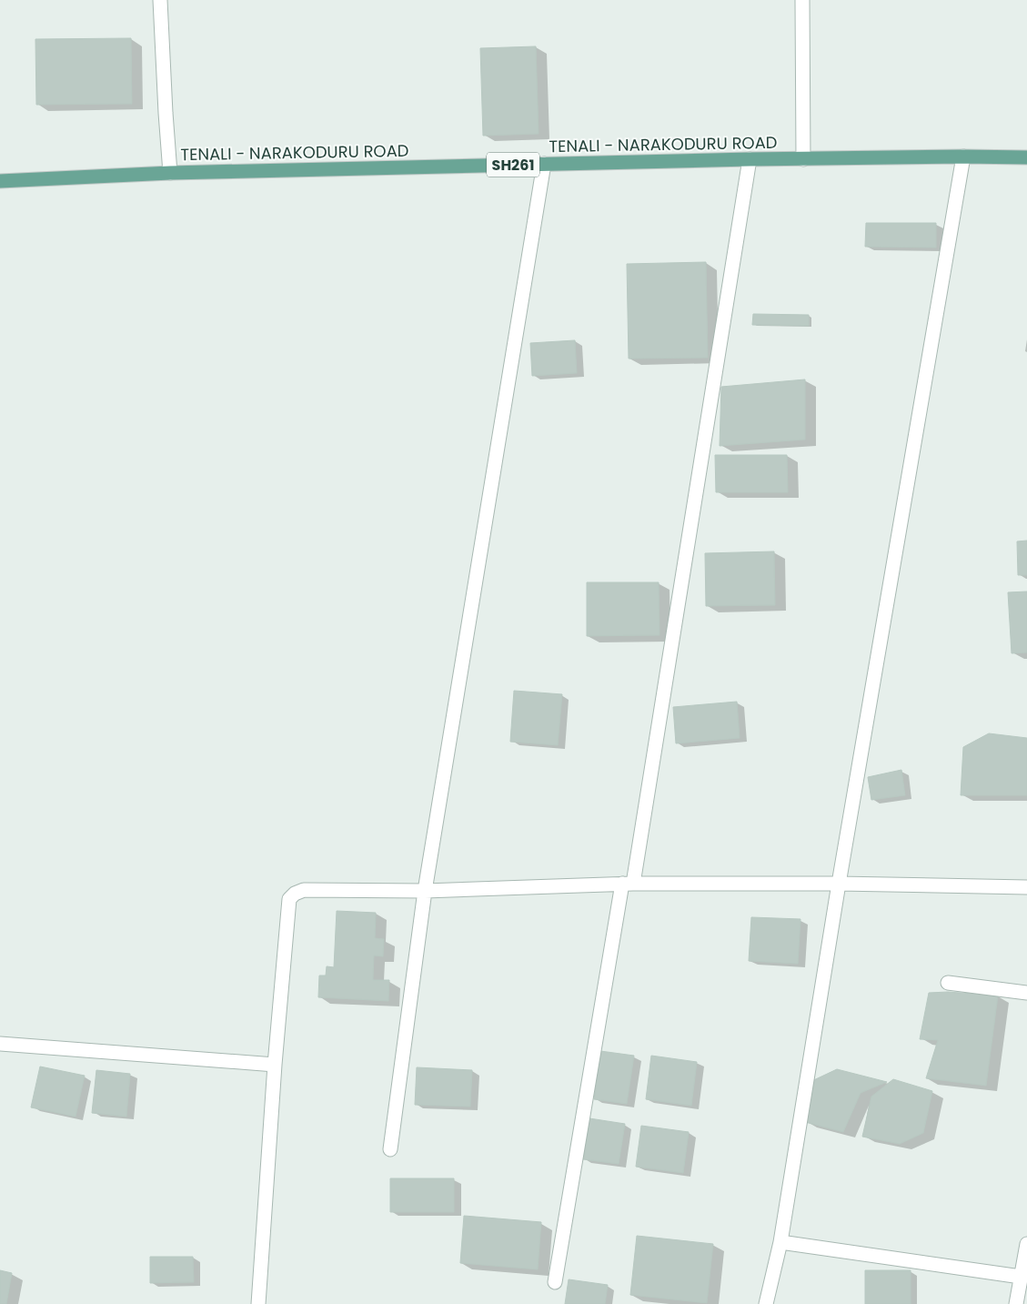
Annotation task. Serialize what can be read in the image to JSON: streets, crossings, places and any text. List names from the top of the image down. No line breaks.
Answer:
{"streets":{"main road":["TENALI - NARAKODURU ROAD","SH261"]}}
